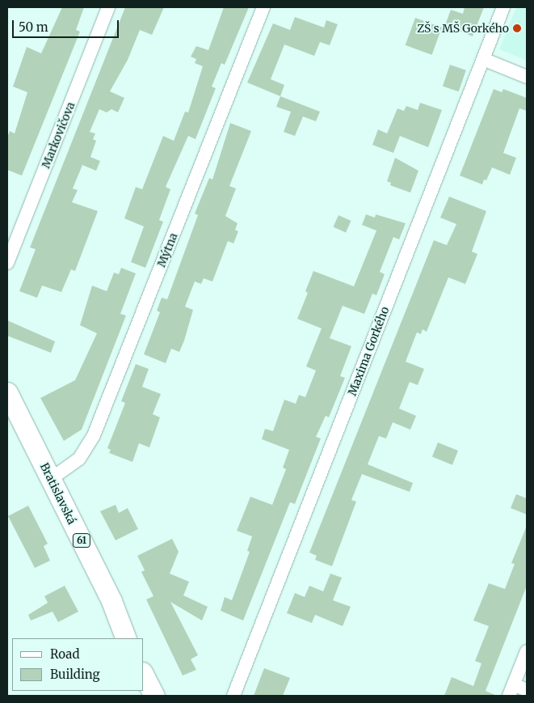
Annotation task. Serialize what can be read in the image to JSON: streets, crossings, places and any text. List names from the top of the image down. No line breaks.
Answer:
{"streets":{"main road":["Bratislavská","61"],"street":["Markovičova","Mýtna","Maxima Gorkého"]},"crossings":[["Mýtna","Bratislavská"]],"places":["ZŠ s MŠ Gorkého"],"legend":["Road","Building"],"scale_bar":"50 m"}
